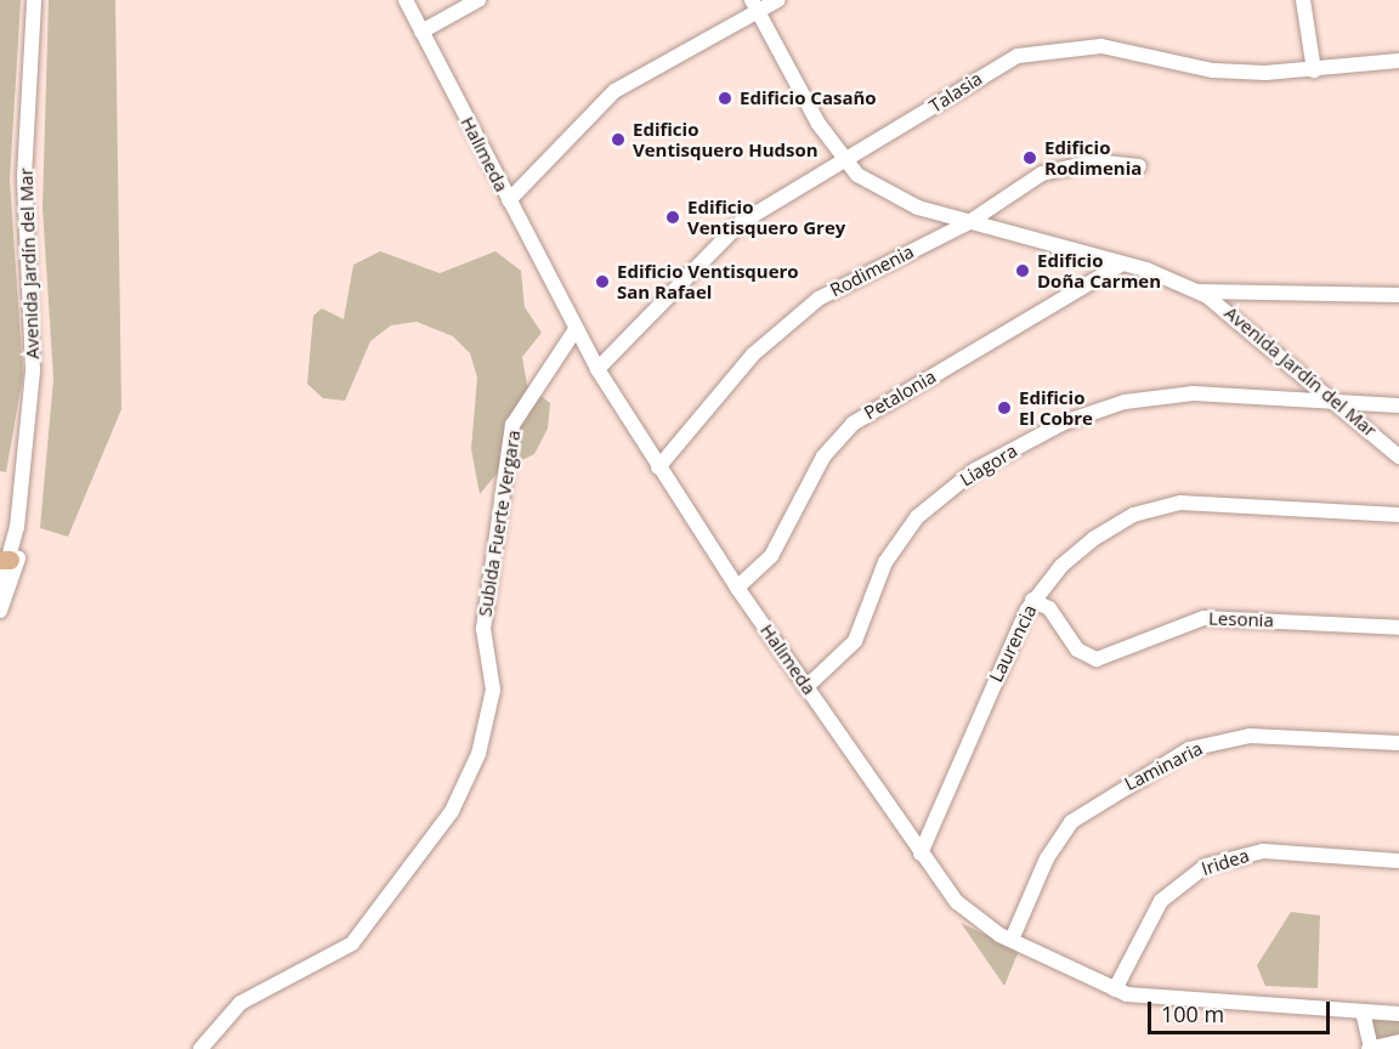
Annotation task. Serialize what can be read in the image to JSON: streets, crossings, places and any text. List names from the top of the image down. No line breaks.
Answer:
{"streets":{"street":["Talasia","Halimeda","Avenida Jardín del Mar","Rodimenia","Petalonia","Liagora","Subida Fuerte Vergara","Lesonia","Laurencia","Laminaria","Iridea"]},"crossings":[["Talasia","Halimeda"],["Talasia","Avenida Jardín del Mar"],["Halimeda","Rodimenia"],["Halimeda","Petalonia"],["Halimeda","Liagora"],["Halimeda","Subida Fuerte Vergara"],["Halimeda","Laurencia"],["Halimeda","Laminaria"],["Halimeda","Iridea"],["Avenida Jardín del Mar","Rodimenia"],["Avenida Jardín del Mar","Petalonia"],["Avenida Jardín del Mar","Liagora"],["Lesonia","Laurencia"]],"places":["Edificio Casaño","Edificio Ventisquero Hudson","Edificio Rodimenia","Edificio Ventisquero Grey","Edificio Doña Carmen","Edificio Ventisquero San Rafael","Edificio El Cobre"],"scale_bar":"100 m"}
